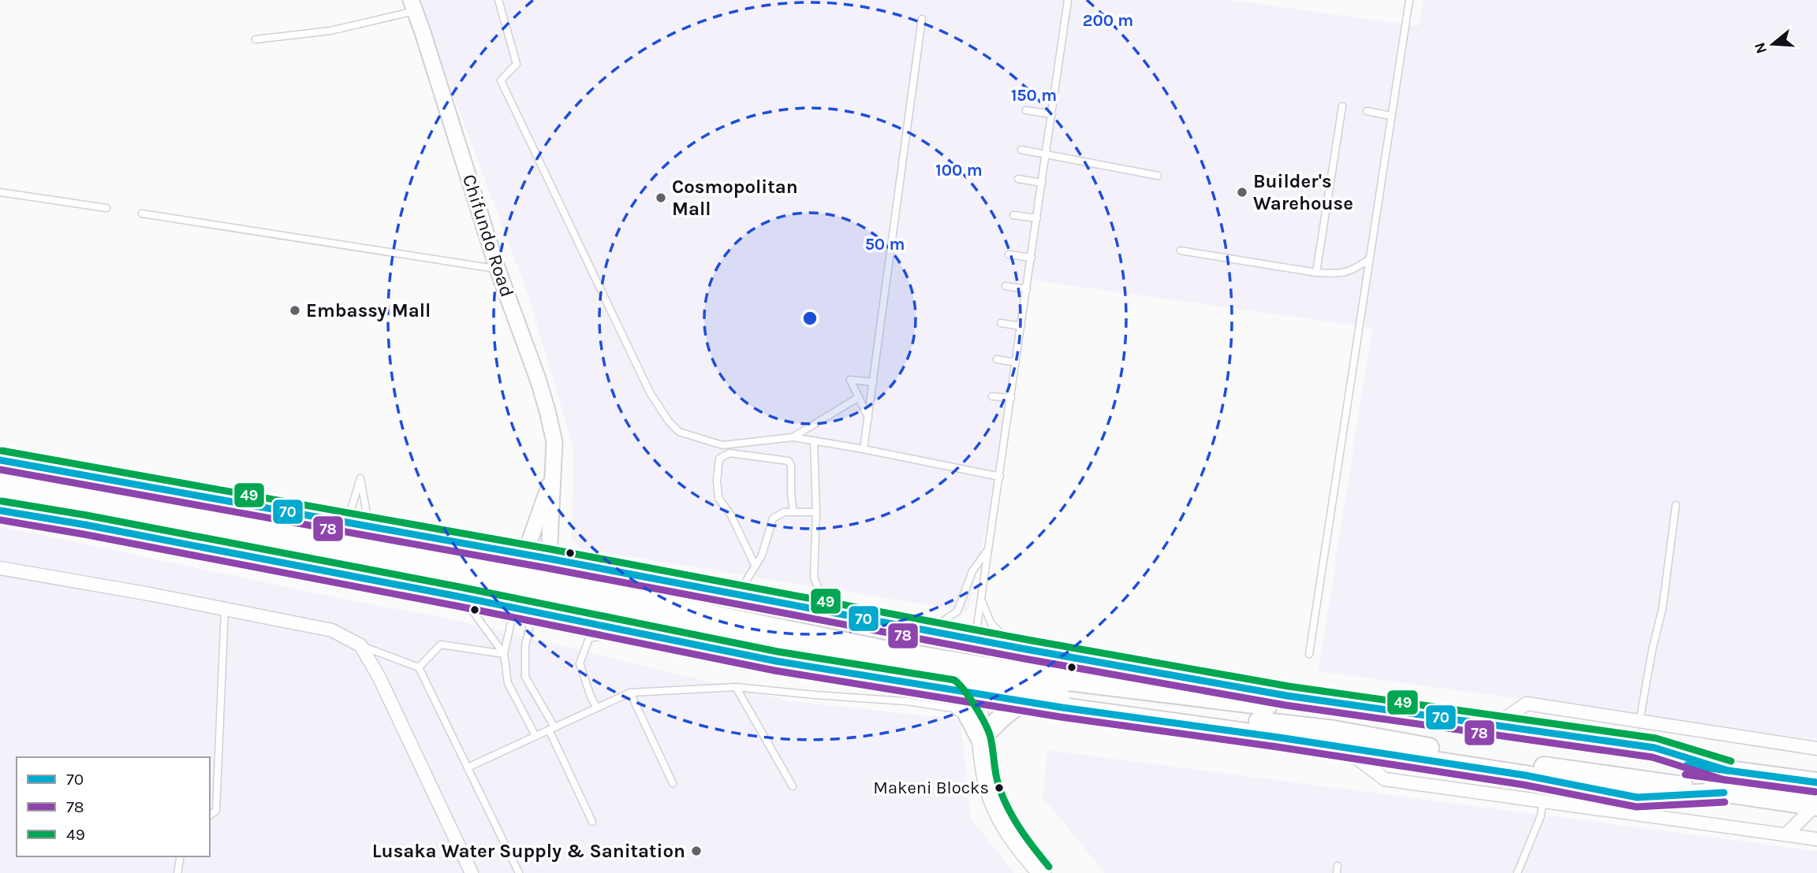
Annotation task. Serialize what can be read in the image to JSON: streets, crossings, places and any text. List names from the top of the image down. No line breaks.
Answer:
{"streets":{"street":["Chifundo Road"]},"places":["Builder's Warehouse","Cosmopolitan Mall","Embassy Mall","Makeni Blocks","Lusaka Water Supply & Sanitation"],"lines":["transit line 49","transit line 70","transit line 78"],"legend":["70","78","49"],"north":"left","rings":["200 m","150 m","100 m","50 m"]}
